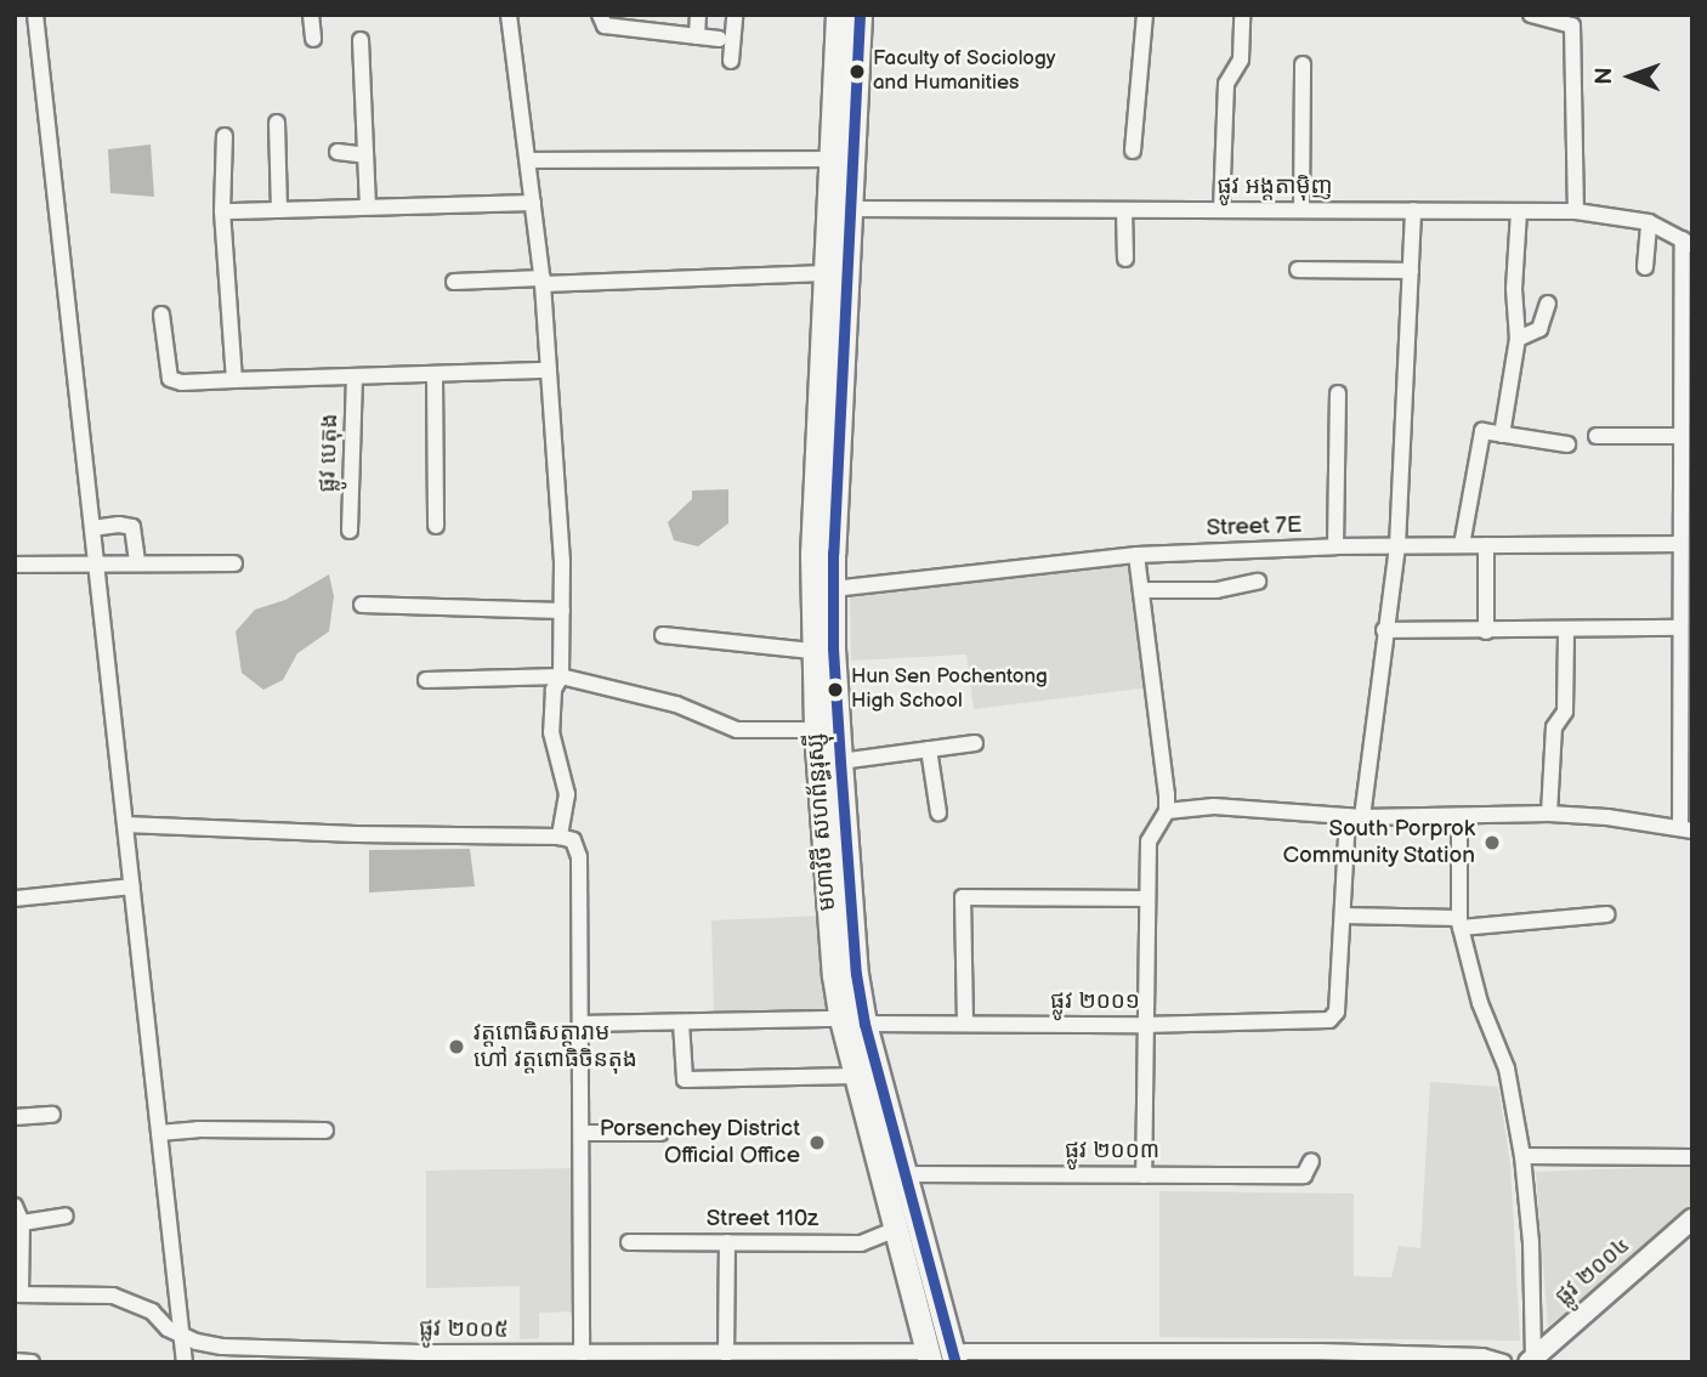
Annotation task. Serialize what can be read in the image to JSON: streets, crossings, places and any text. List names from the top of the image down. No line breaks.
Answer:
{"streets":{"highway":["មហាវិថី សហព័ន្ធរុស្ស៊ី"],"main road":["ផ្លូវ ២០០៤"],"street":["ផ្លូវ អង្តតាម៉ិញ","ផ្លូវ បេតុង","Street 7E","ផ្លូវ ២០០១","ផ្លូវ ២០០៣","Street 110z","ផ្លូវ ២០០៥"]},"crossings":[["ផ្លូវ អង្តតាម៉ិញ","មហាវិថី សហព័ន្ធរុស្ស៊ី"],["Street 7E","មហាវិថី សហព័ន្ធរុស្ស៊ី"],["មហាវិថី សហព័ន្ធរុស្ស៊ី","ផ្លូវ ២០០១"],["មហាវិថី សហព័ន្ធរុស្ស៊ី","ផ្លូវ ២០០៣"],["មហាវិថី សហព័ន្ធរុស្ស៊ី","Street 110z"],["មហាវិថី សហព័ន្ធរុស្ស៊ី","ផ្លូវ ២០០៥"]],"places":["Faculty of Sociology and Humanities","Hun Sen Pochentong High School","South Porprok Community Station","វត្តពោធិសត្តារាម ហៅ វត្តពោធិចិនតុង","Porsenchey District Official Office"],"north":"left"}
